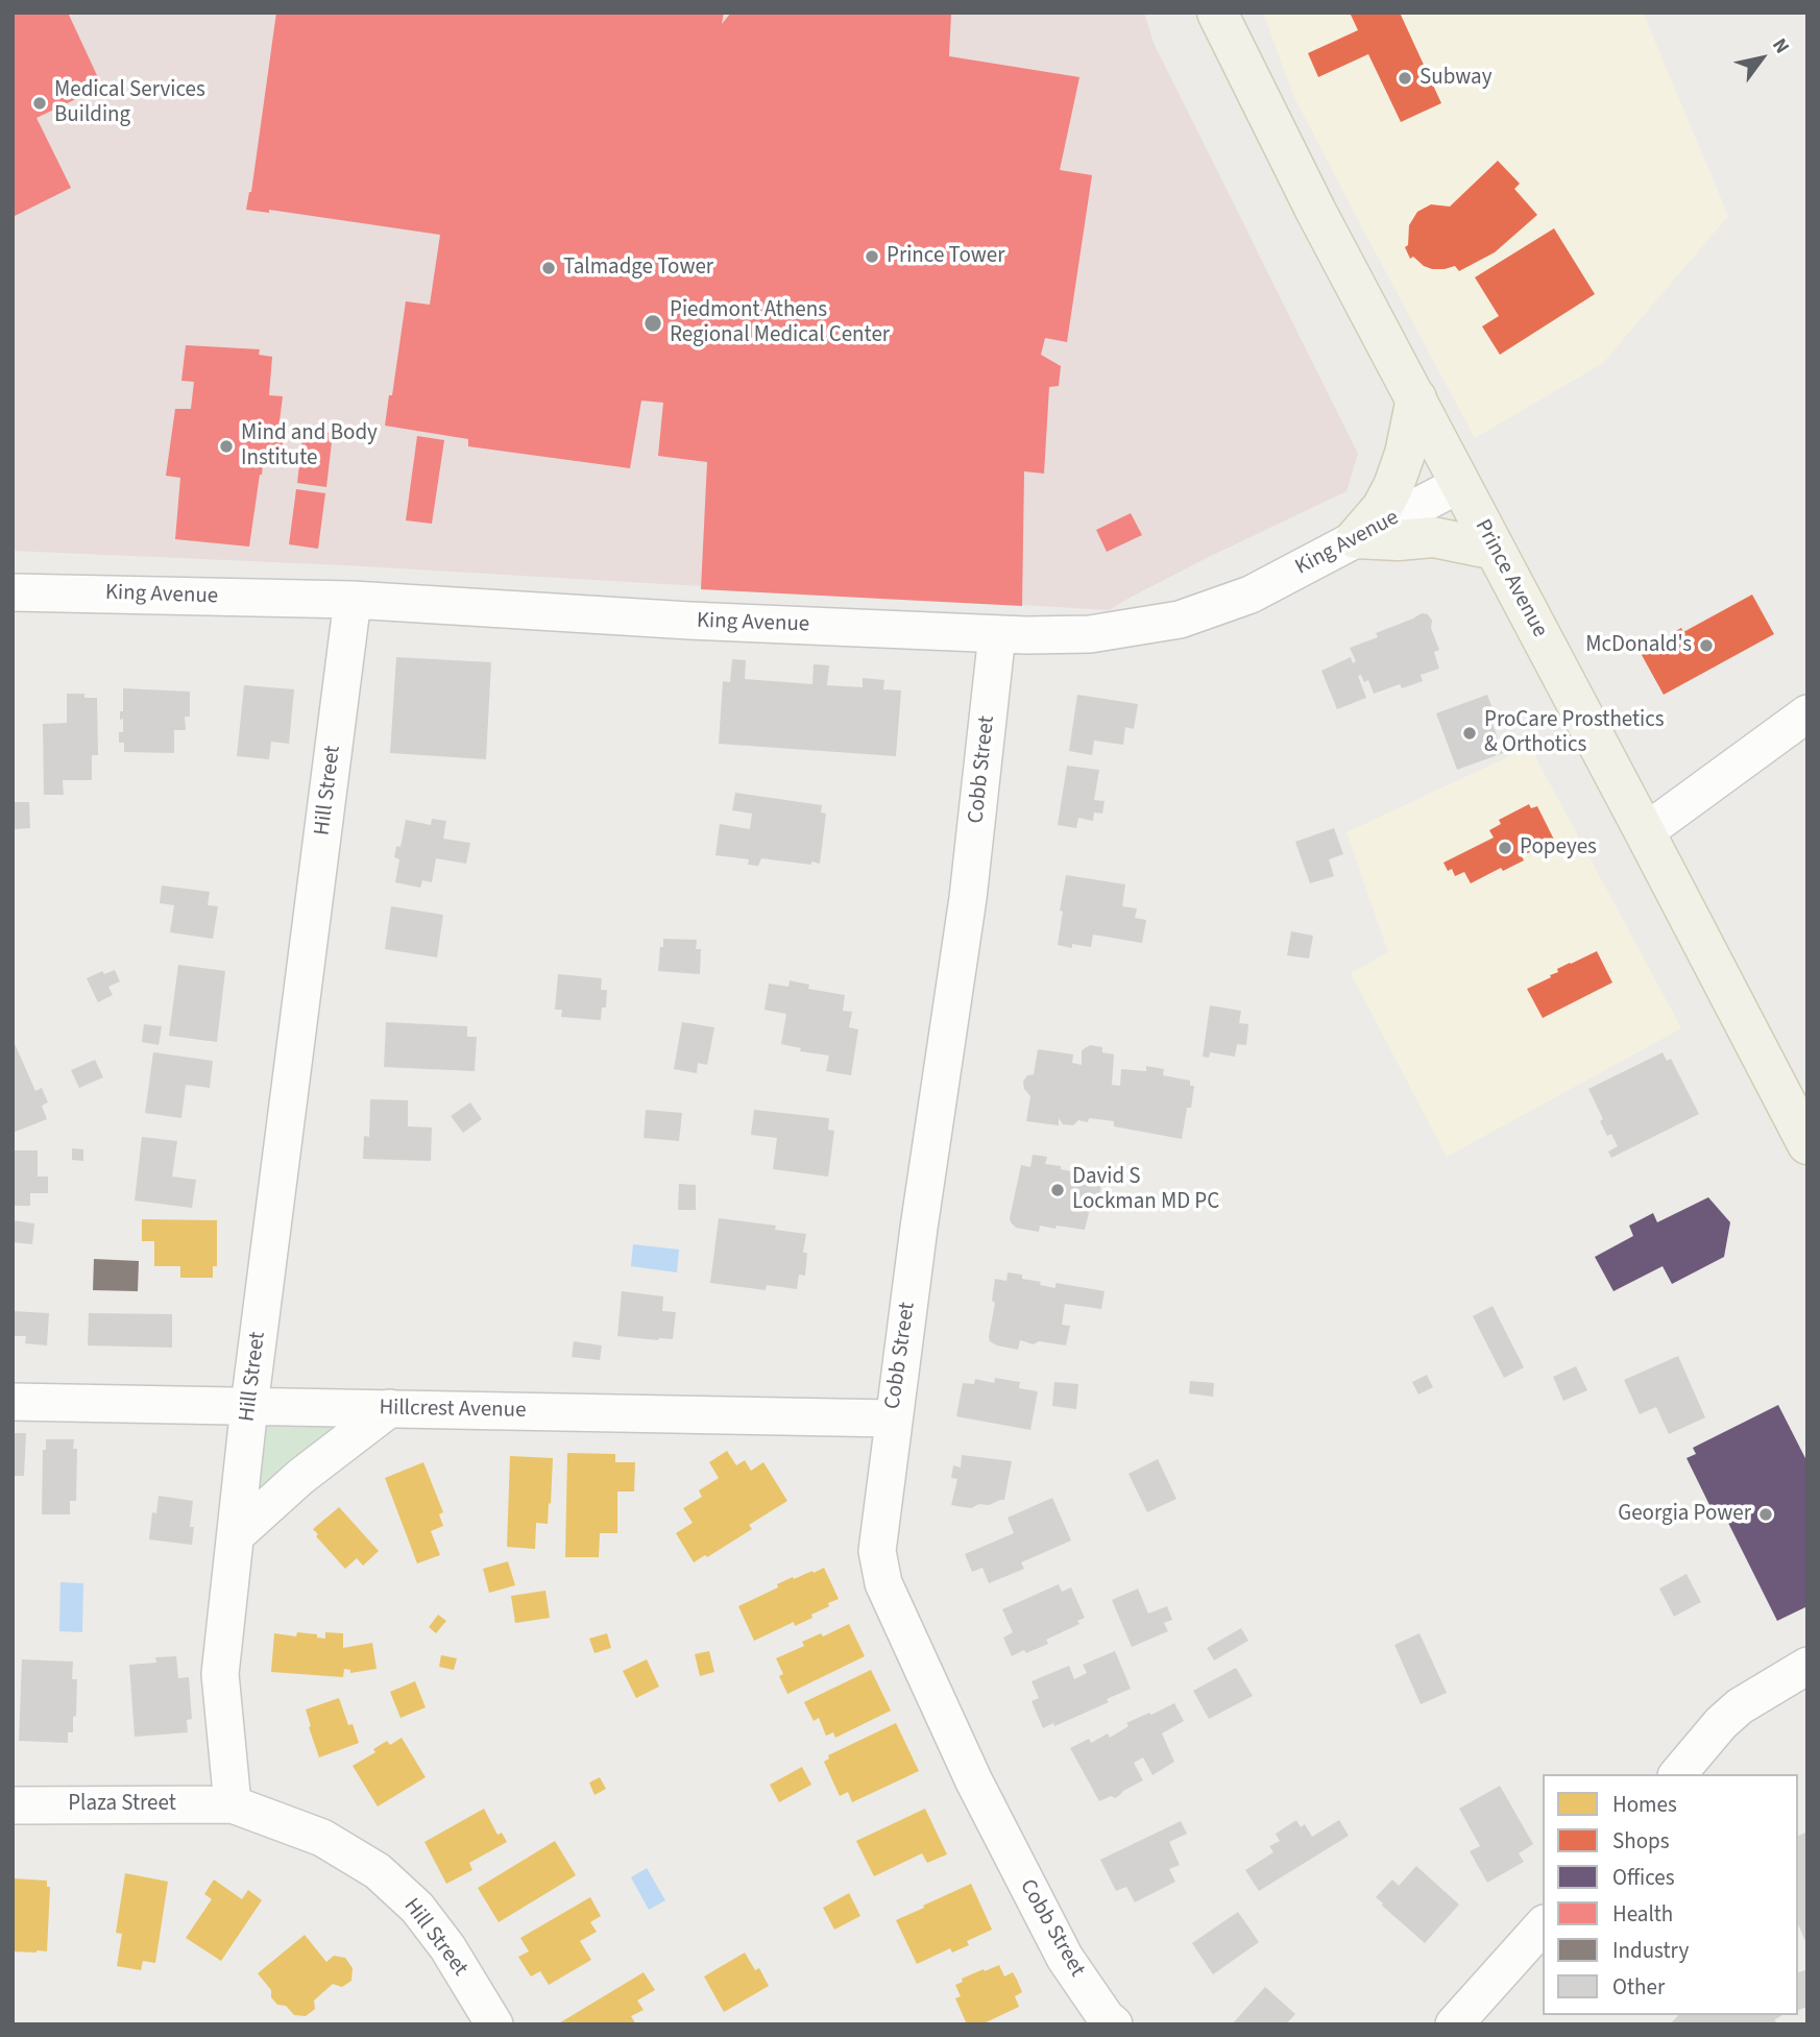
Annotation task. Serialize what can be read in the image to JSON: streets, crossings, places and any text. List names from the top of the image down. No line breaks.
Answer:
{"streets":{"main road":["Prince Avenue"],"street":["King Avenue","Cobb Street","Hill Street","Hillcrest Avenue","Plaza Street"]},"crossings":[["King Avenue","Prince Avenue"],["King Avenue","Cobb Street"],["King Avenue","Hill Street"],["Cobb Street","Hillcrest Avenue"],["Hill Street","Hillcrest Avenue"],["Hill Street","Plaza Street"]],"places":["Subway","Medical Services Building","Prince Tower","Talmadge Tower","Piedmont Athens Regional Medical Center","Mind and Body Institute","McDonald's","ProCare Prosthetics & Orthotics","Popeyes","David S Lockman MD PC","Georgia Power"],"legend":["Homes","Shops","Offices","Health","Industry","Other"],"north":"top right"}
